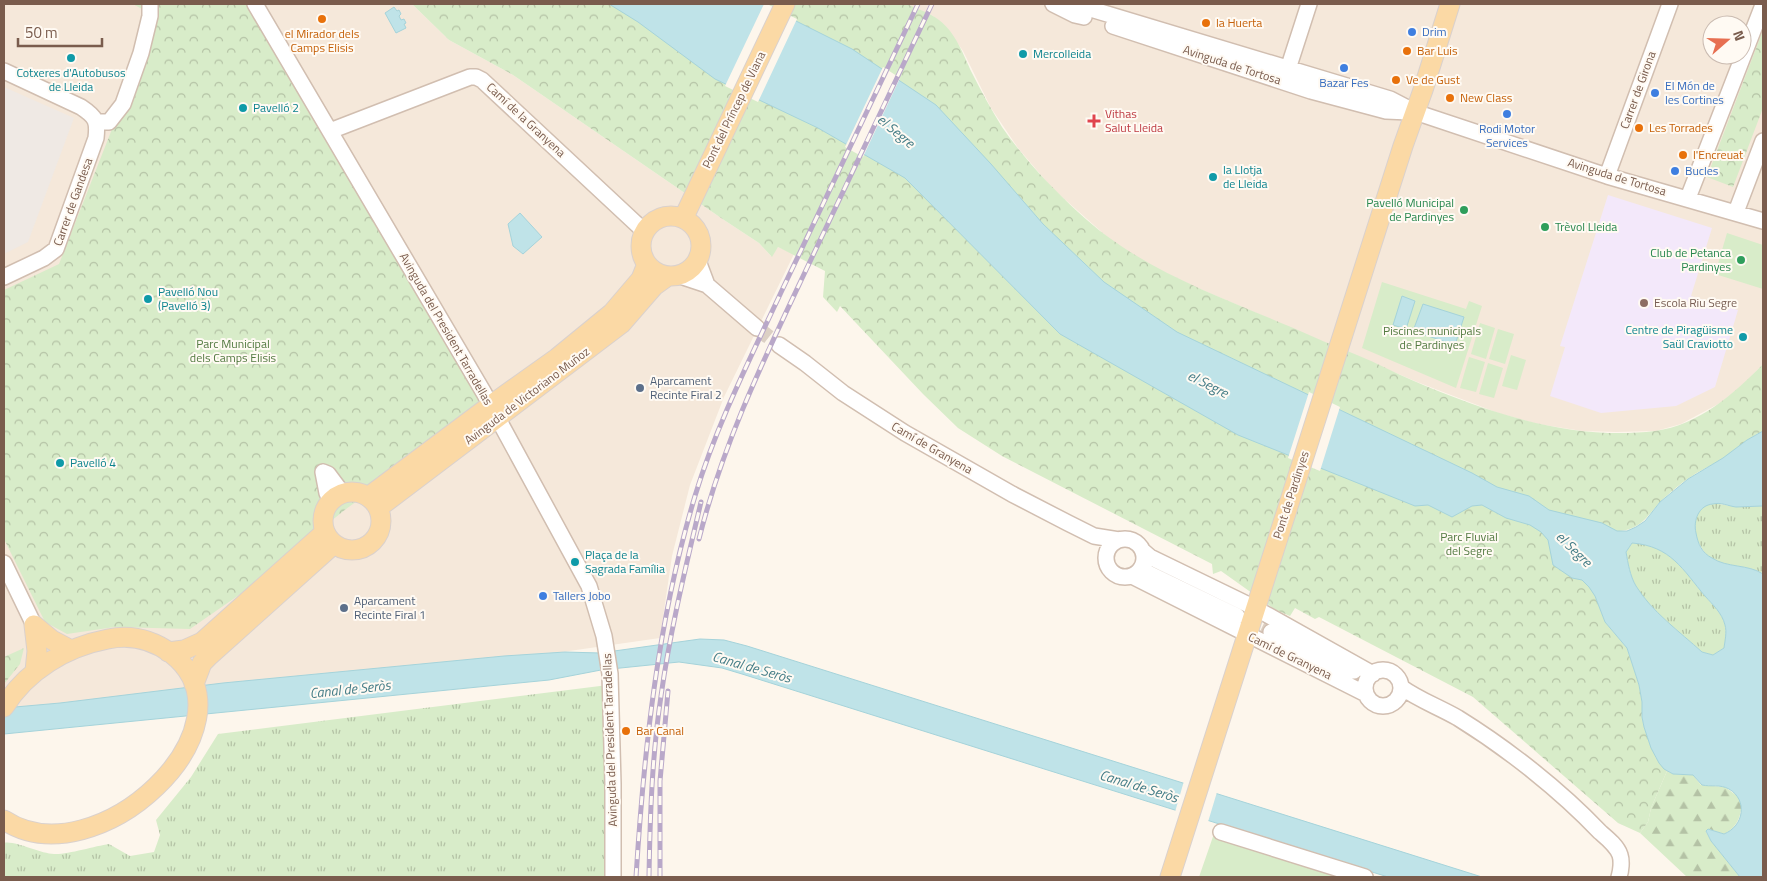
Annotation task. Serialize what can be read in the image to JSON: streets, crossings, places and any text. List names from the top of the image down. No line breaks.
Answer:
{"streets":{"main road":["Pont del Príncep de Viana","Avinguda de Victoriano Muñoz","Pont de Pardinyes"],"street":["Avinguda de Tortosa","Carrer de Girona","Camí de la Granyena","Carrer de Gandesa","Avinguda del President Tarradellas","Camí de Granyena"]},"crossings":[["Avinguda de Tortosa","Carrer de Girona"],["Avinguda de Tortosa","Pont de Pardinyes"],["Pont del Príncep de Viana","Camí de la Granyena"],["Pont del Príncep de Viana","Avinguda de Victoriano Muñoz"],["Camí de la Granyena","Avinguda del President Tarradellas"],["Camí de la Granyena","Avinguda de Victoriano Muñoz"],["Avinguda del President Tarradellas","Avinguda de Victoriano Muñoz"],["Camí de Granyena","Pont de Pardinyes"]],"water":["el Segre","Canal de Seròs"],"parks":["Piscines municipals de Pardinyes","Parc Municipal dels Camps Elisis","Parc Fluvial del Segre"],"places":{"other":["el Mirador dels Camps Elisis","la Huerta","Drim","Bar Luis","Mercolleida","Cotxeres d'Autobusos de Lleida","Bazar Fes","Ve de Gust","El Món de les Cortines","New Class","Pavelló 2","Rodi Motor Services","Les Torrades","l'Encreuat","Bucles","la Llotja de Lleida","Pavelló Municipal de Pardinyes","Trèvol Lleida","Club de Petanca Pardinyes","Pavelló Nou (Pavelló 3)","Escola Riu Segre","Centre de Piragüisme Saül Craviotto","Aparcament Recinte Firal 2","Pavelló 4","Plaça de la Sagrada Família","Tallers Jobo","Aparcament Recinte Firal 1","Bar Canal"],"health":["Vithas Salut Lleida"]},"scale_bar":"50 m","north":"right"}
